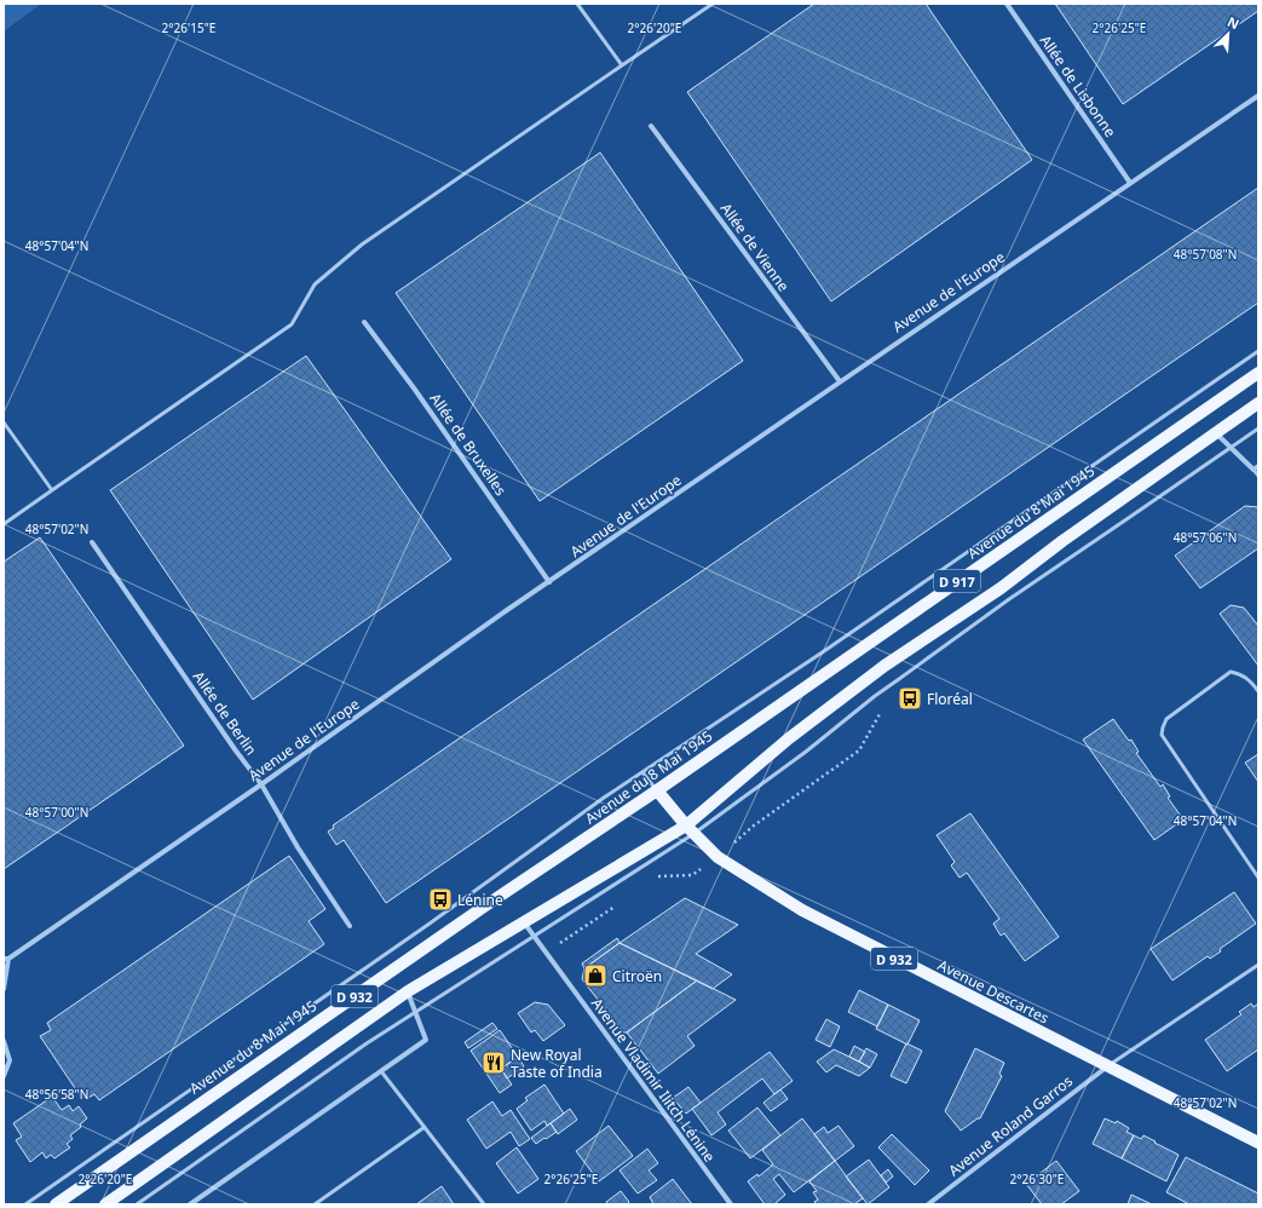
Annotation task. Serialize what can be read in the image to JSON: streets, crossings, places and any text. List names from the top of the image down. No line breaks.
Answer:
{"streets":{"main road":["Avenue du 8 Mai 1945","D 917","D 932","Avenue Descartes"],"street":["Allée de Lisbonne","Allée de Vienne","Avenue de l'Europe","Allée de Bruxelles","Allée de Berlin","Avenue Vladimir Ilitch Lénine","Avenue Roland Garros"]},"crossings":[["Allée de Lisbonne","Avenue de l'Europe"],["Allée de Vienne","Avenue de l'Europe"],["Avenue de l'Europe","Allée de Bruxelles"],["Avenue de l'Europe","Allée de Berlin"],["Avenue du 8 Mai 1945","Avenue Descartes"],["D 917","D 932"],["D 917","Avenue Descartes"],["D 932","Avenue Descartes"],["D 932","Avenue Vladimir Ilitch Lénine"],["Avenue Descartes","Avenue Roland Garros"]],"places":{"bus stop":["Floréal","Lénine"],"shop":["Citroën"],"restaurant":["New Royal Taste of India"]},"north":"top right","coordinates":["2°26'15\"E","2°26'20\"E","2°26'25\"E","48°57'04\"N","48°57'08\"N","48°57'02\"N","48°57'06\"N","48°57'00\"N","48°56'58\"N","2°26'30\"E"]}
